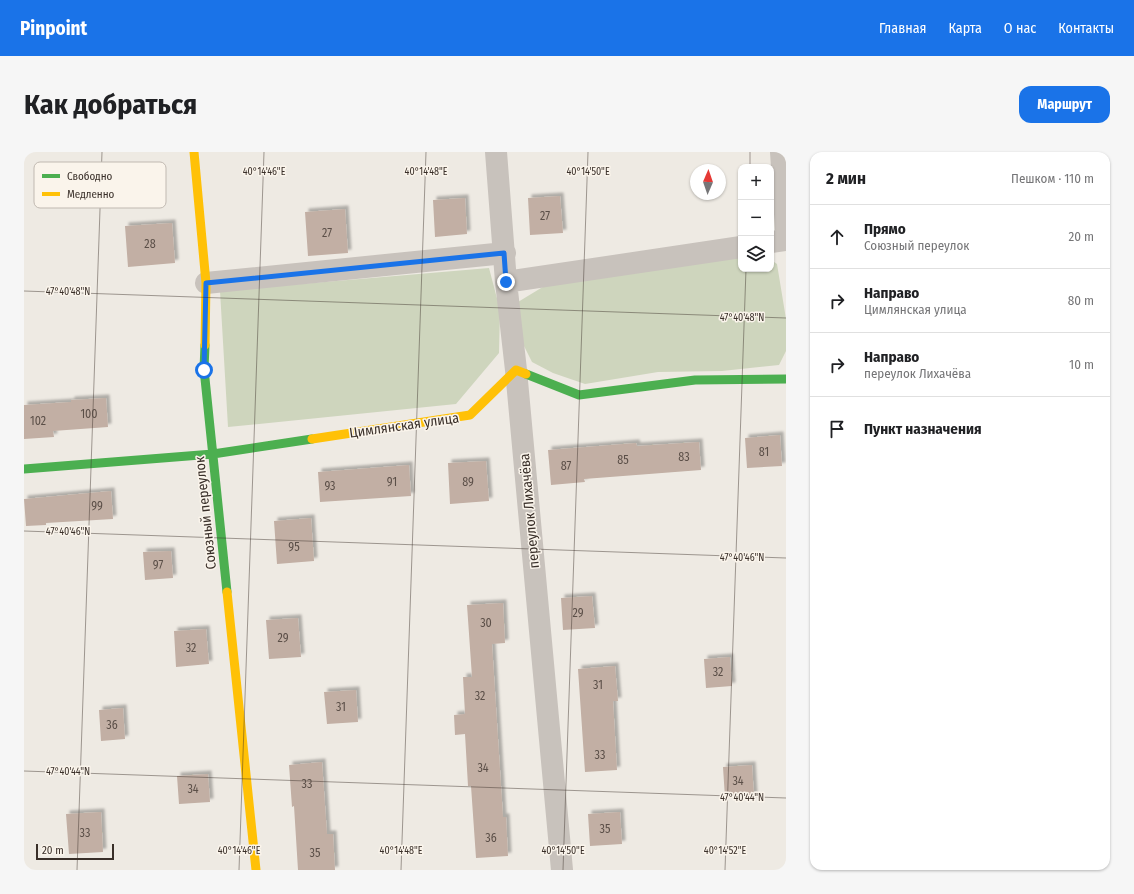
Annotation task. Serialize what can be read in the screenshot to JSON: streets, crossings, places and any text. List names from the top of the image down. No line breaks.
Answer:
{"streets":{"street":["Цимлянская улица","переулок Лихачёва","Союзный переулок"]},"crossings":[["Цимлянская улица","переулок Лихачёва"],["Цимлянская улица","Союзный переулок"]],"house_numbers":["27","27","28","100","102","81","83","85","87","91","89","93","99","95","97","29","30","29","32","32","31","32","31","36","33","34","34","33","34","35","33","36","35"],"legend":["Свободно","Медленно"],"scale_bar":"20 m","north":"top","page":{"header":"Pinpoint","nav":["Главная","Карта","О нас","Контакты"],"buttons":"Маршрут","title":"Как добраться","heading":["2 мин","Пешком · 110 m"],"map_buttons":["+","−"],"list":[["Прямо","Союзный переулок","20 m"],["Направо","Цимлянская улица","80 m"],["Направо","переулок Лихачёва","10 m"],"Пункт назначения"],"scale":"20 m"},"coordinates":["40°14'46\"E","40°14'48\"E","40°14'50\"E","47°40'48\"N","47°40'46\"N","47°40'44\"N","40°14'52\"E"]}
